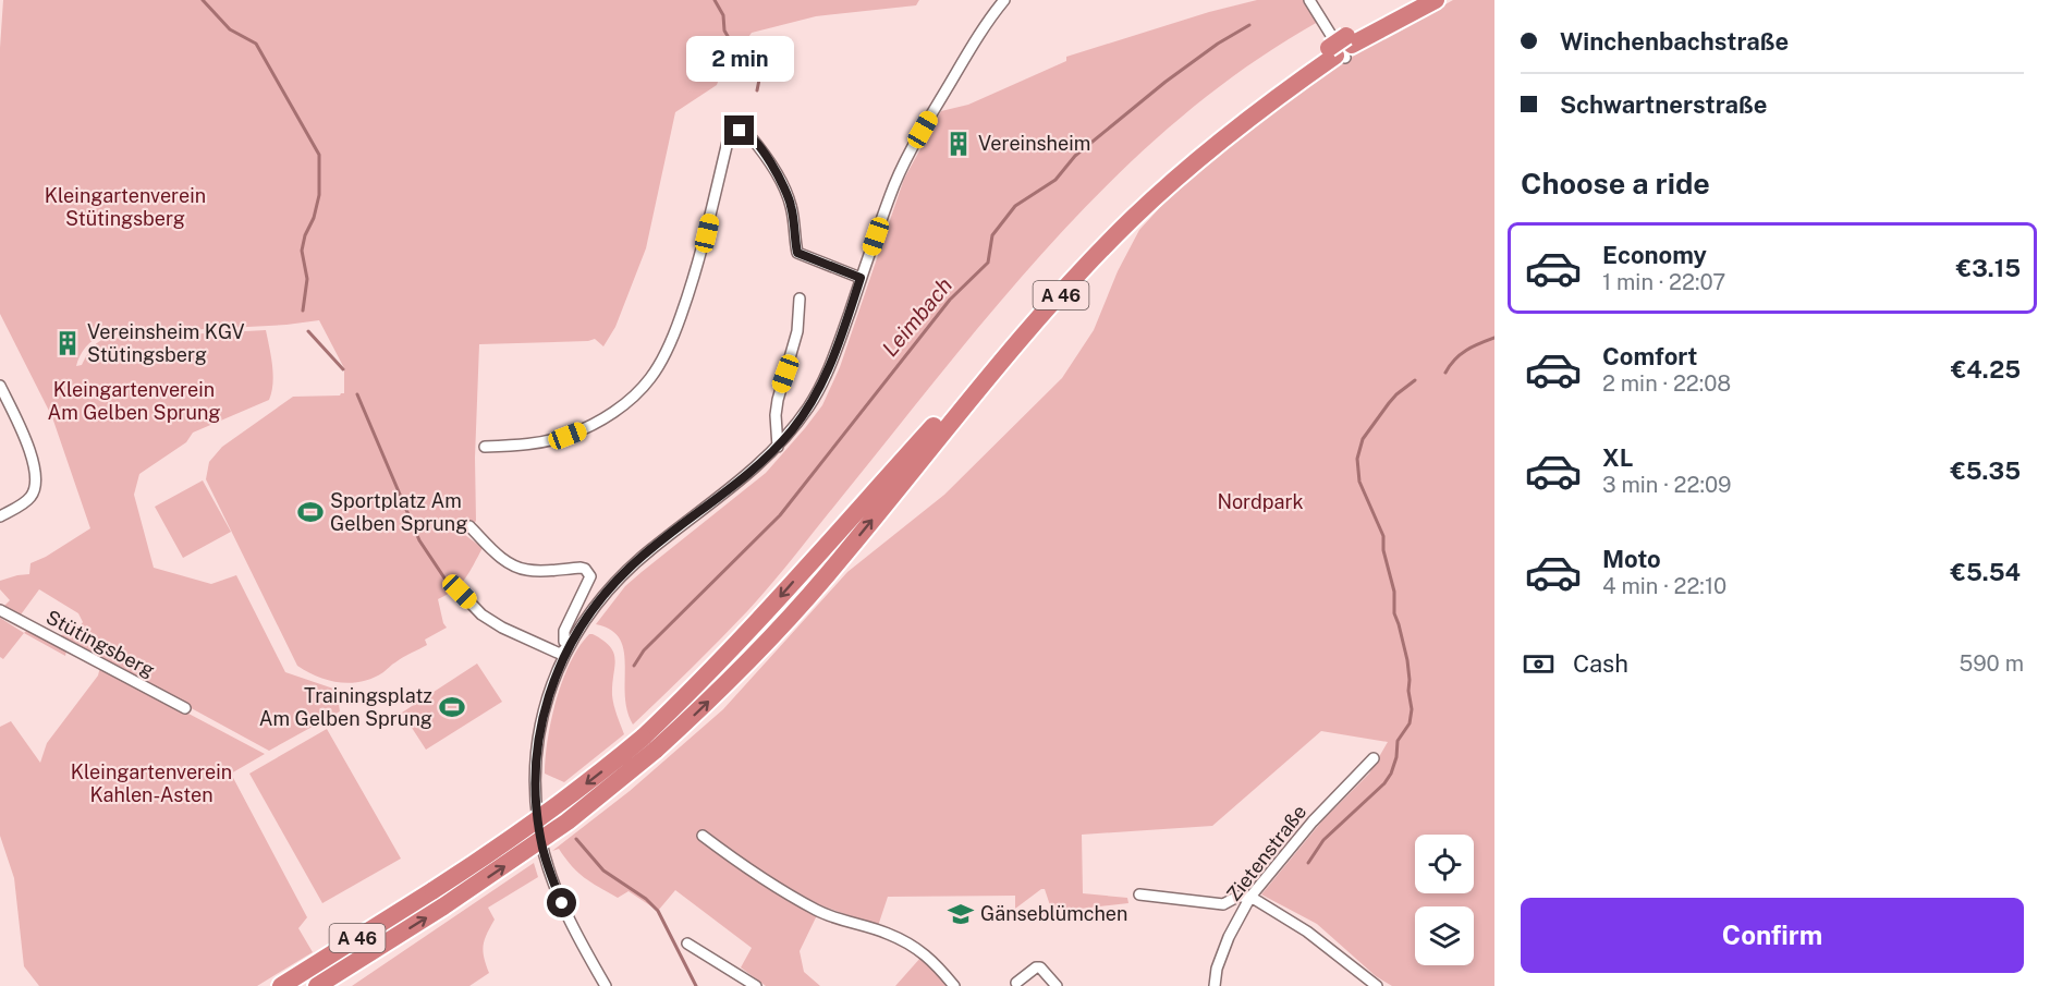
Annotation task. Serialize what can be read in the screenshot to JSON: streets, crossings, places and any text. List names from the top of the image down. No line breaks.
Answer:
{"streets":{"highway":["A 46"],"street":["Stütingsberg","Zietenstraße"]},"water":["Leimbach"],"parks":["Kleingartenverein Stütingsberg","Kleingartenverein Am Gelben Sprung","Nordpark","Kleingartenverein Kahlen-Asten"],"places":{"building":["Vereinsheim","Vereinsheim KGV Stütingsberg"],"sports":["Sportplatz Am Gelben Sprung","Trainingsplatz Am Gelben Sprung"],"school or university":["Gänseblümchen"]},"page":{"banner":["Winchenbachstraße","Schwartnerstraße"],"bubble":"2 min","heading":"Choose a ride","list":[{"name":"Economy","note":"1 min · 22:07","value":"€3.15"},{"name":"Comfort","note":"2 min · 22:08","value":"€4.25"},{"name":"XL","note":"3 min · 22:09","value":"€5.35"},{"name":"Moto","note":"4 min · 22:10","value":"€5.54"}],"pay":["Cash","590 m"],"buttons":"Confirm"}}
